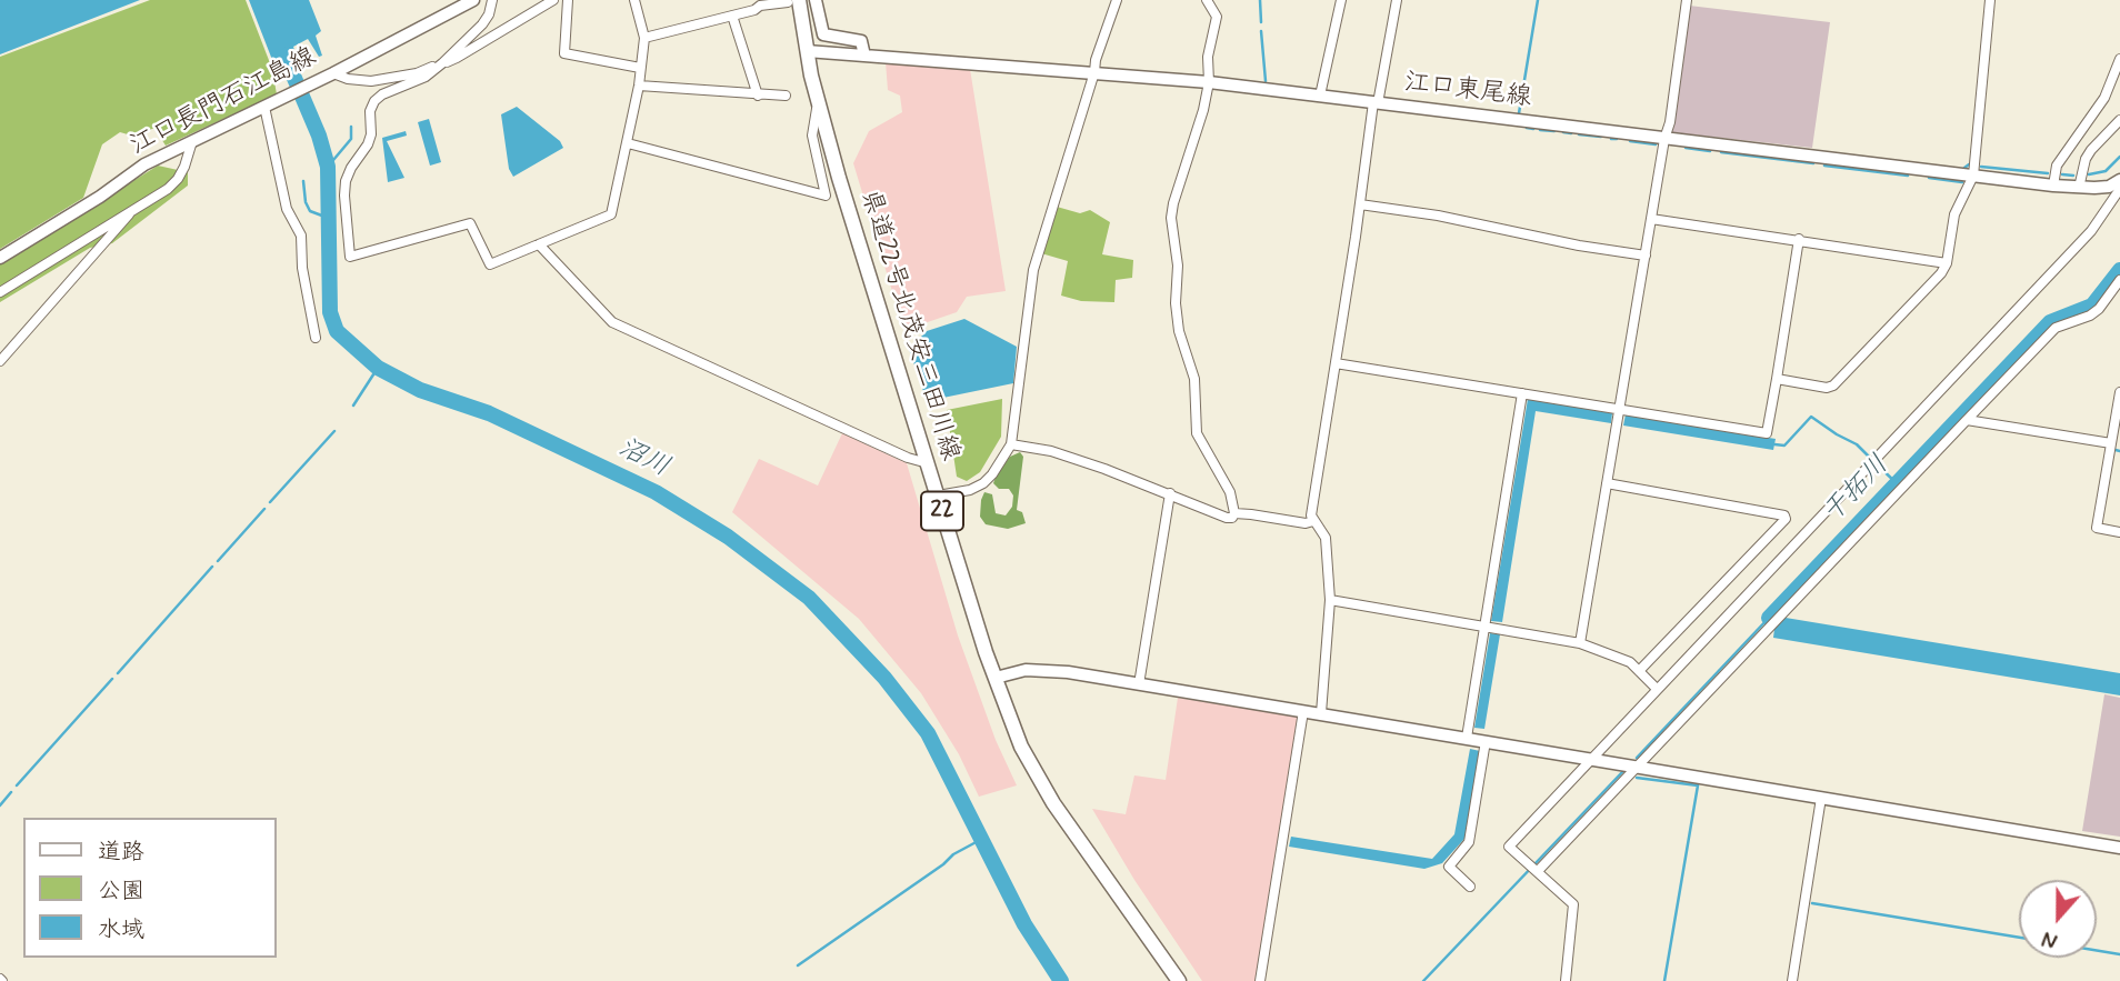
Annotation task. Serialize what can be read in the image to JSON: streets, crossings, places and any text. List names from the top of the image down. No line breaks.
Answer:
{"streets":{"main road":["江口東尾線","江口長門石江島線","県道22号北茂安三田川線","22"]},"crossings":[["江口東尾線","県道22号北茂安三田川線"]],"water":["沼川","干拓川"],"legend":["道路","公園","水域"],"north":"bottom"}
